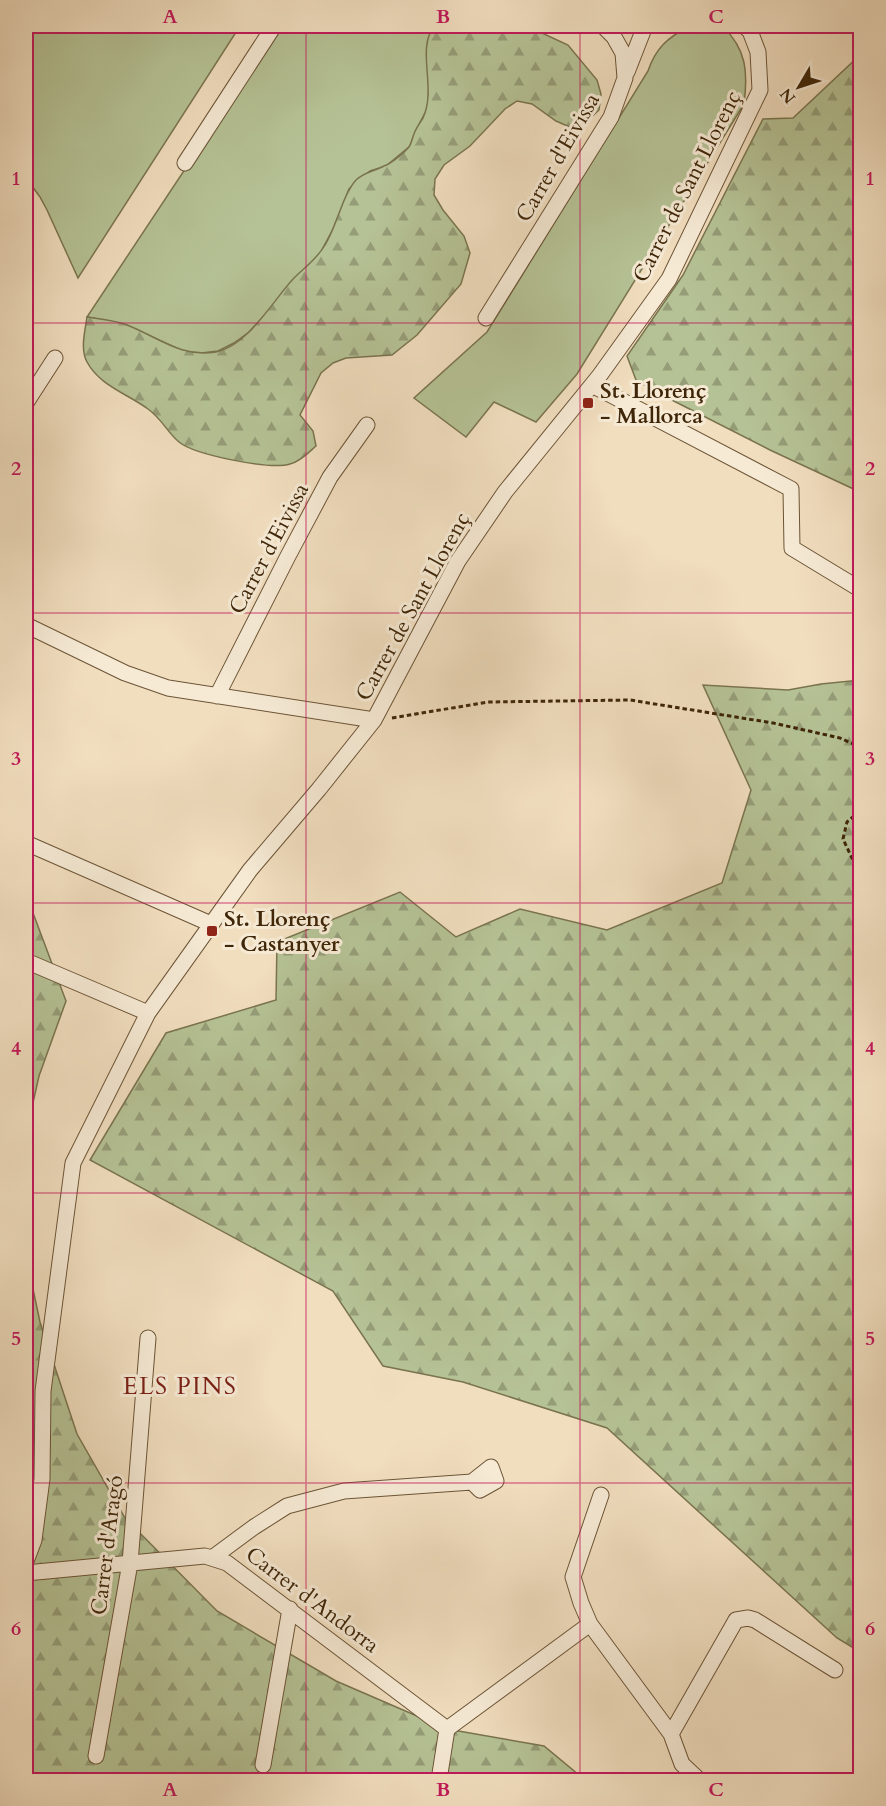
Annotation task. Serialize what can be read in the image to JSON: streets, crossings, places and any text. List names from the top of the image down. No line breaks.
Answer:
{"streets":{"street":["Carrer d'Eivissa","Carrer de Sant Llorenç","Carrer d'Aragó","Carrer d'Andorra"]},"crossings":[["Carrer d'Aragó","Carrer d'Andorra"]],"districts":["ELS PINS"],"places":{"transit":["St. Llorenç - Mallorca","St. Llorenç - Castanyer"]},"north":"bottom left","grid":{"columns":["A","B","C"],"rows":["1","2","3","4","5","6"]}}
